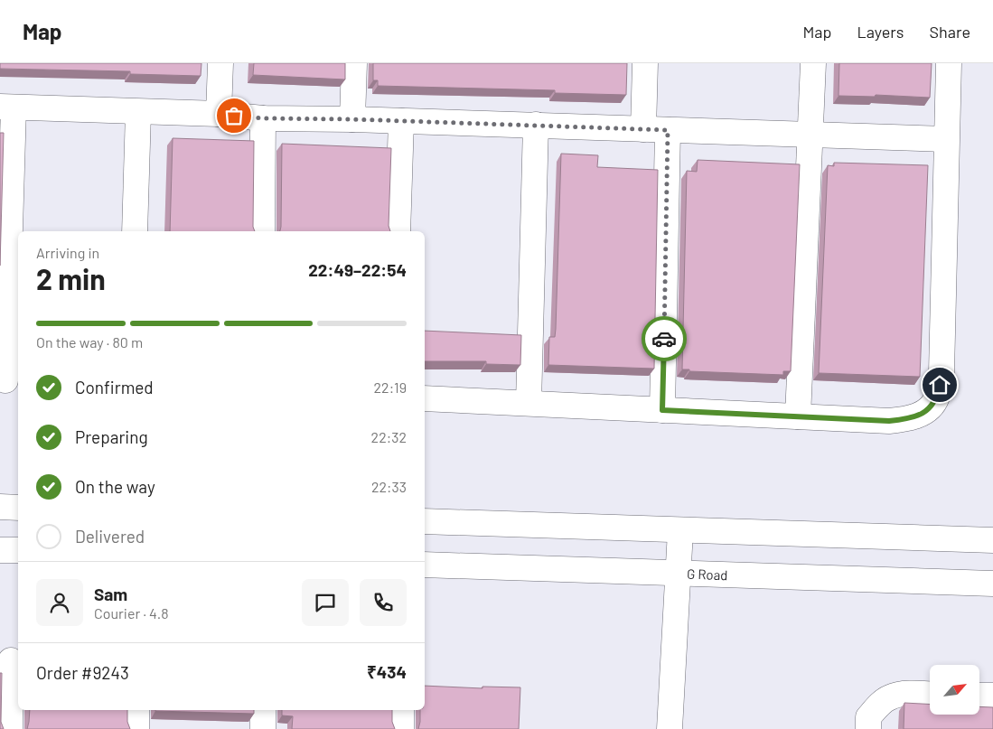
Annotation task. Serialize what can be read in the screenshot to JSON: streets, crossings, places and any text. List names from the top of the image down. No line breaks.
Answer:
{"streets":{"street":["G Road"]},"north":"top right","page":{"header":"Map","nav":["Map","Layers","Share"],"heading":["2 min","Arriving in","22:49–22:54"],"panel":["Sam","Courier · 4.8","Order #9243","₹434"],"bar":"On the way · 80 m","list":[["Confirmed","22:19"],["Preparing","22:32"],["On the way","22:33"],"Delivered"]}}
